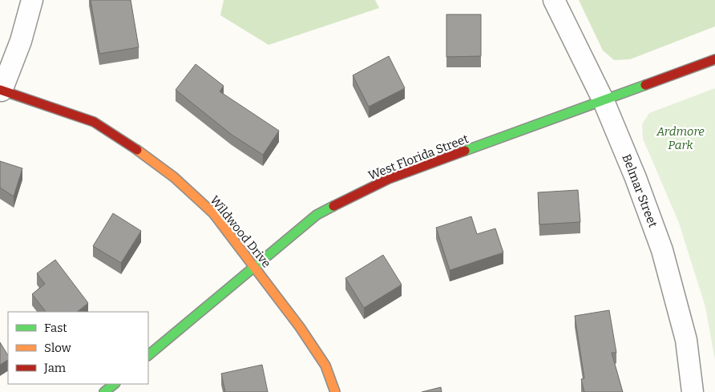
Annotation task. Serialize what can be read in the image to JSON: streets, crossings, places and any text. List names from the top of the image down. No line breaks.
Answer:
{"streets":{"street":["West Florida Street","Belmar Street","Wildwood Drive"]},"crossings":[["West Florida Street","Belmar Street"],["West Florida Street","Wildwood Drive"]],"parks":["Ardmore Park"],"legend":["Fast","Slow","Jam"]}
